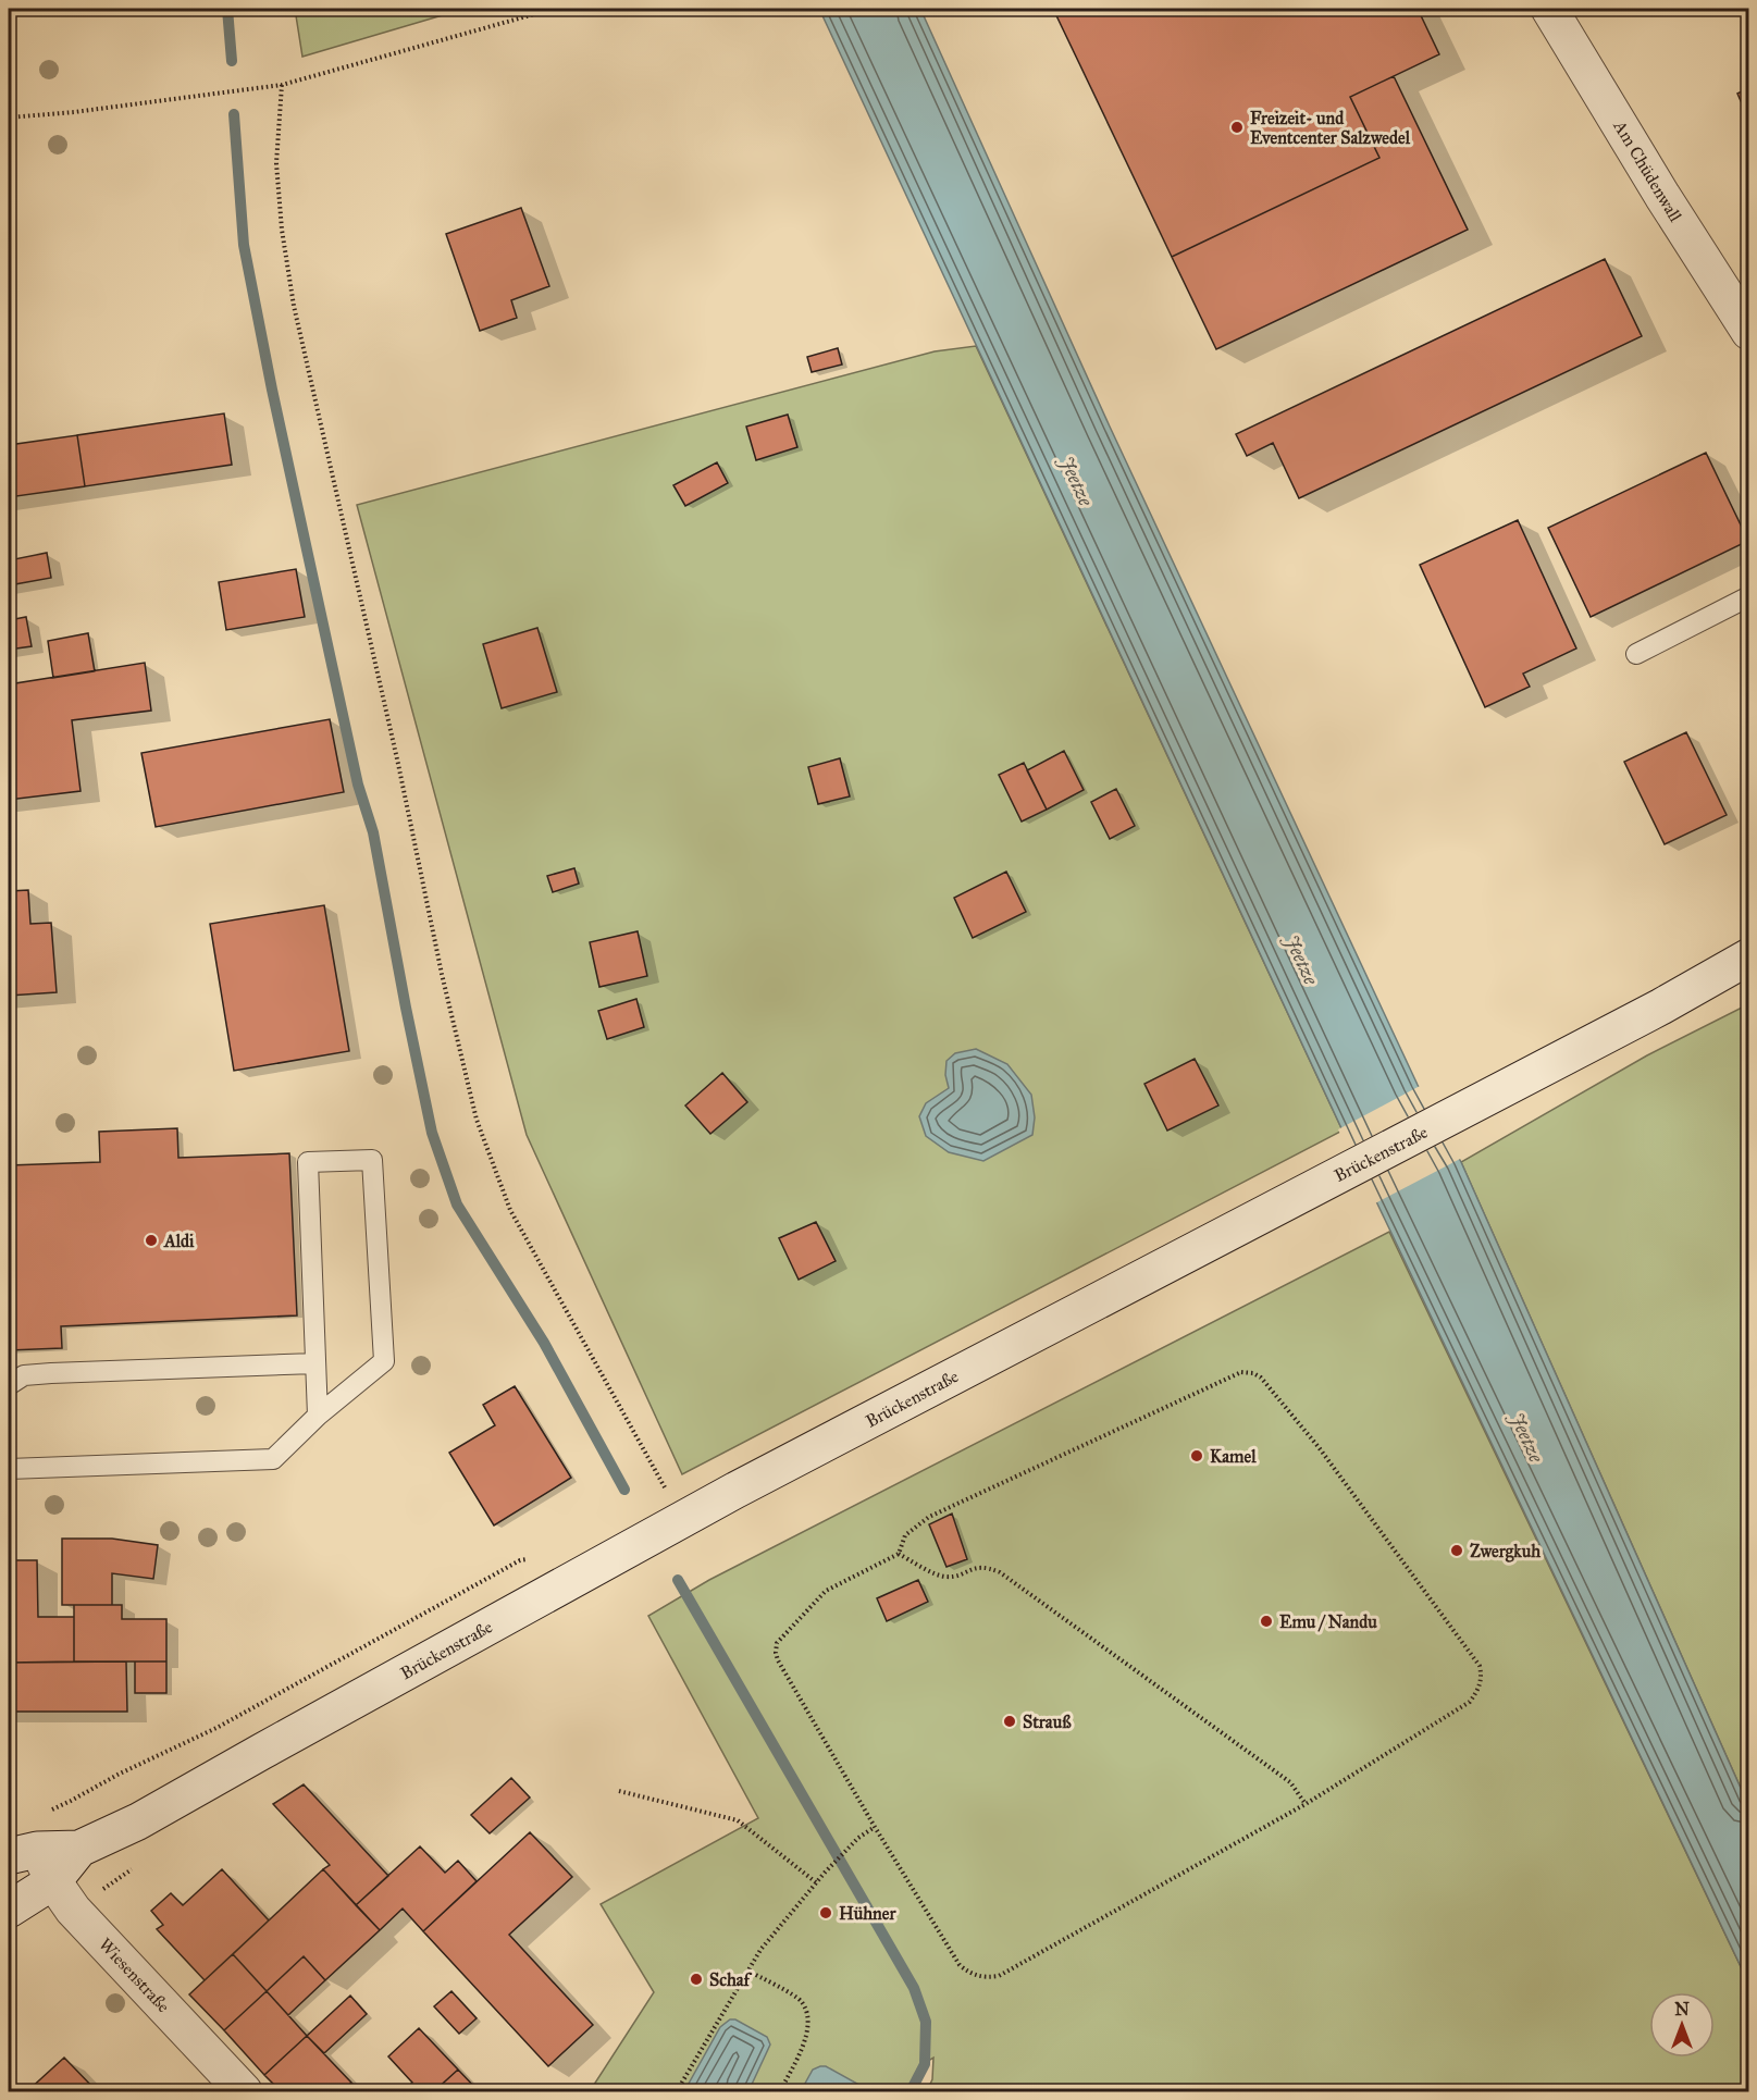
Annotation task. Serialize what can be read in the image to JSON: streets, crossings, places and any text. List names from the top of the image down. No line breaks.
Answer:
{"streets":{"main road":["Am Chüdenwall","Brückenstraße","Wiesenstraße"]},"crossings":[["Brückenstraße","Wiesenstraße"]],"water":["Jeetze"],"places":["Freizeit- und Eventcenter Salzwedel","Aldi","Kamel","Zwergkuh","Emu / Nandu","Strauß","Hühner","Schaf"],"north":"top"}
